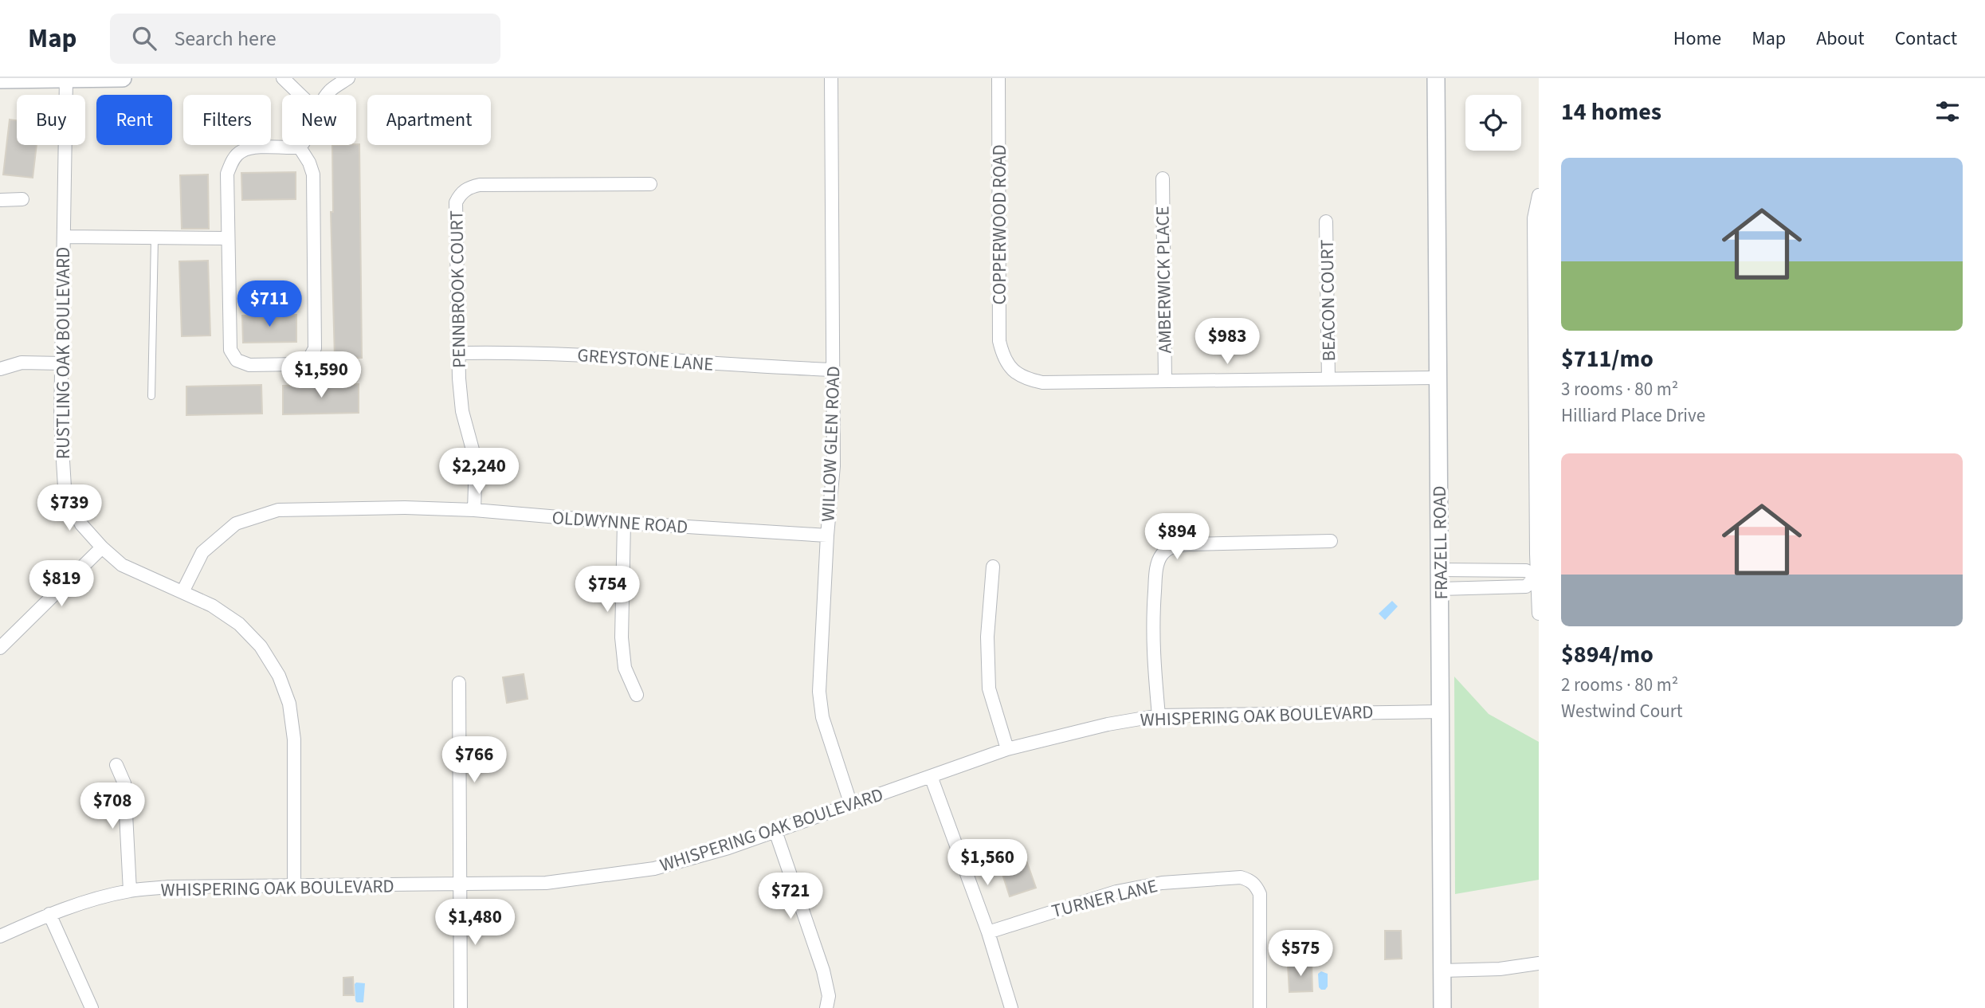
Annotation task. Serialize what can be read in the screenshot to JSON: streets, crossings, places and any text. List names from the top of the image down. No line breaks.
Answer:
{"streets":{"street":["COPPERWOOD ROAD","AMBERWICK PLACE","PENNBROOK COURT","BEACON COURT","RUSTLING OAK BOULEVARD","GREYSTONE LANE","WILLOW GLEN ROAD","OLDWYNNE ROAD","FRAZELL ROAD","WHISPERING OAK BOULEVARD","TURNER LANE"]},"crossings":[["COPPERWOOD ROAD","AMBERWICK PLACE"],["PENNBROOK COURT","GREYSTONE LANE"],["PENNBROOK COURT","OLDWYNNE ROAD"],["RUSTLING OAK BOULEVARD","OLDWYNNE ROAD"],["RUSTLING OAK BOULEVARD","WHISPERING OAK BOULEVARD"],["GREYSTONE LANE","WILLOW GLEN ROAD"],["WILLOW GLEN ROAD","OLDWYNNE ROAD"],["WILLOW GLEN ROAD","WHISPERING OAK BOULEVARD"],["FRAZELL ROAD","WHISPERING OAK BOULEVARD"]],"page":{"header":"Map","search":"Search here","nav":["Home","Map","About","Contact"],"heading":"14 homes","chip":["Buy","Rent","Filters","New","Apartment"],"list":[{"name":"$711/mo","note":"3 rooms · 80 m² · Hilliard Place Drive"},{"name":"$894/mo","note":"2 rooms · 80 m² · Westwind Court"}],"price":["$711","$983","$1,590","$2,240","$739","$894","$819","$754","$766","$708","$1,560","$721","$1,480","$575"]}}
